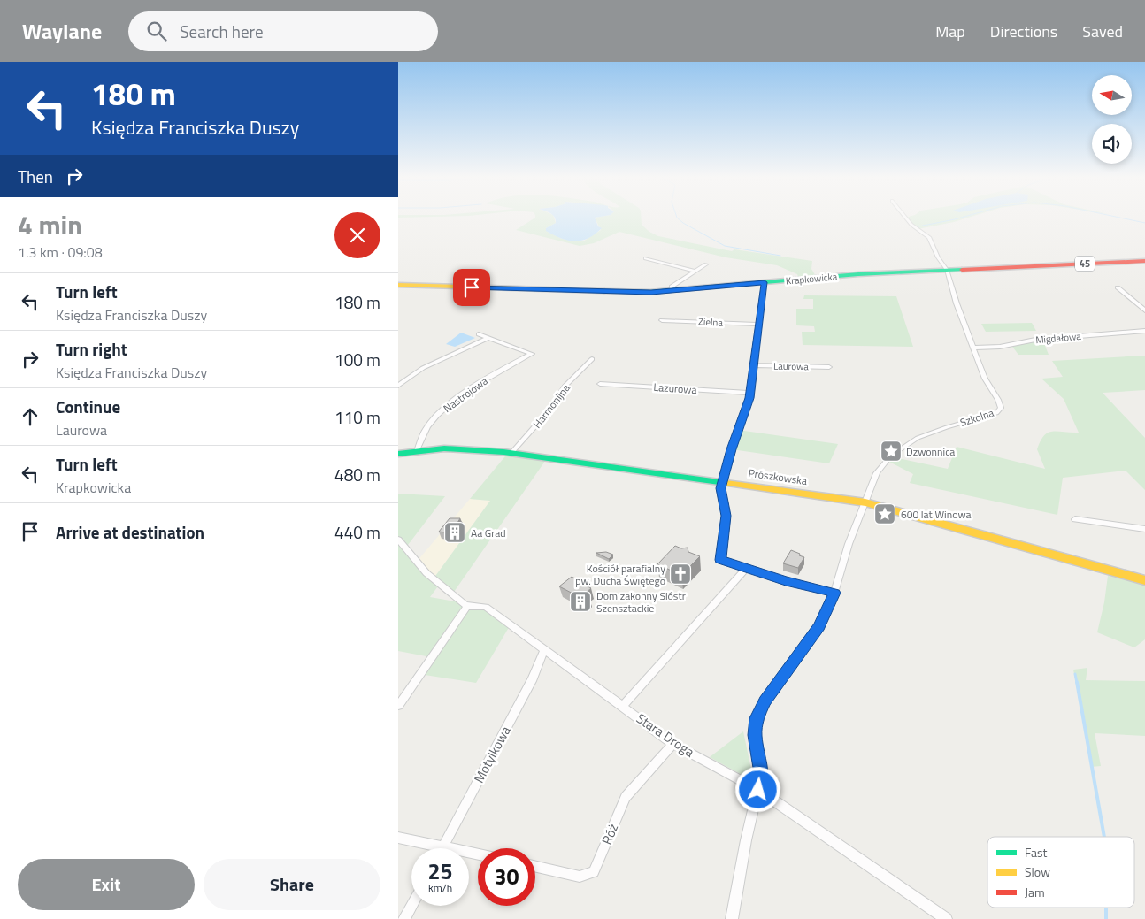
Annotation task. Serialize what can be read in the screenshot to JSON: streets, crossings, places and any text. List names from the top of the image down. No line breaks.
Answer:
{"streets":{"main road":["45","Krapkowicka","Prószkowska"],"street":["Zielna","Migdałowa","Laurowa","Lazurowa","Nastrojowa","Harmonijna","Szkolna","Stara Droga","Motylkowa","Róż"]},"crossings":[["Krapkowicka","Szkolna"],["Migdałowa","Szkolna"],["Nastrojowa","Prószkowska"],["Harmonijna","Prószkowska"],["Szkolna","Prószkowska"],["Stara Droga","Motylkowa"],["Stara Droga","Róż"]],"places":{"place":["Dzwonnica","600 lat Winowa"],"building":["Aa Grad","Dom zakonny Sióstr Szensztackie"],"church":["Kościół parafialny pw. Ducha Świętego"]},"legend":["Fast","Slow","Jam"],"north":"left","page":{"header":"Waylane","search":"Search here","nav":["Map","Directions","Saved"],"turn":["180 m","Księdza Franciszka Duszy"],"then":"Then","heading":["4 min","1.3 km · 09:08"],"list":[{"name":"Turn left","note":"Księdza Franciszka Duszy","value":"180 m"},{"name":"Turn right","note":"Księdza Franciszka Duszy","value":"100 m"},{"name":"Continue","note":"Laurowa","value":"110 m"},{"name":"Turn left","note":"Krapkowicka","value":"480 m"},{"name":"Arrive at destination","value":"440 m"}],"speed":"25 km/h","limit":"30","buttons":["Exit","Share"]}}
